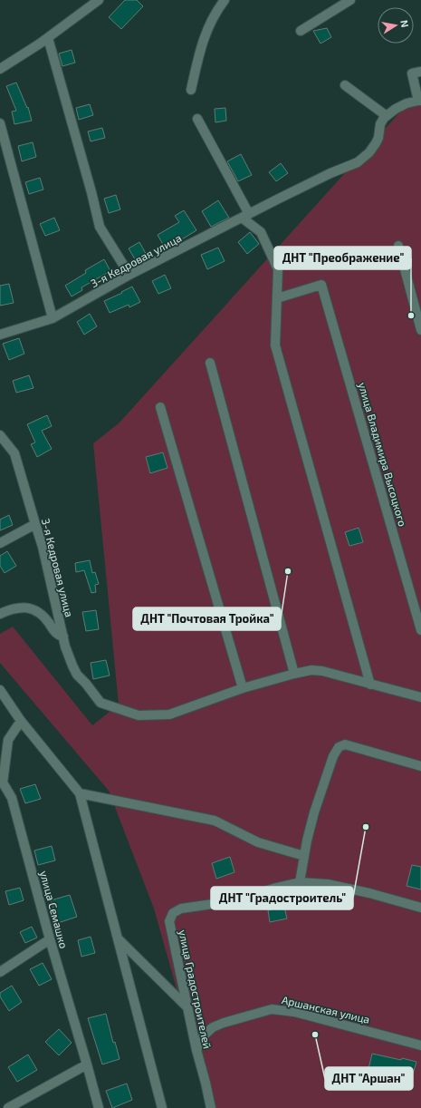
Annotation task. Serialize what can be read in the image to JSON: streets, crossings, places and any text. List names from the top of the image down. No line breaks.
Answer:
{"streets":{"street":["3-я Кедровая улица","улица Владимира Высоцкого","улица Семашко","улица Градостроителей","Аршанская улица"]},"crossings":[["улица Градостроителей","Аршанская улица"]],"places":["ДНТ \"Преображение\"","ДНТ \"Почтовая Тройка\"","ДНТ \"Градостроитель\"","ДНТ \"Аршан\""],"north":"right"}
